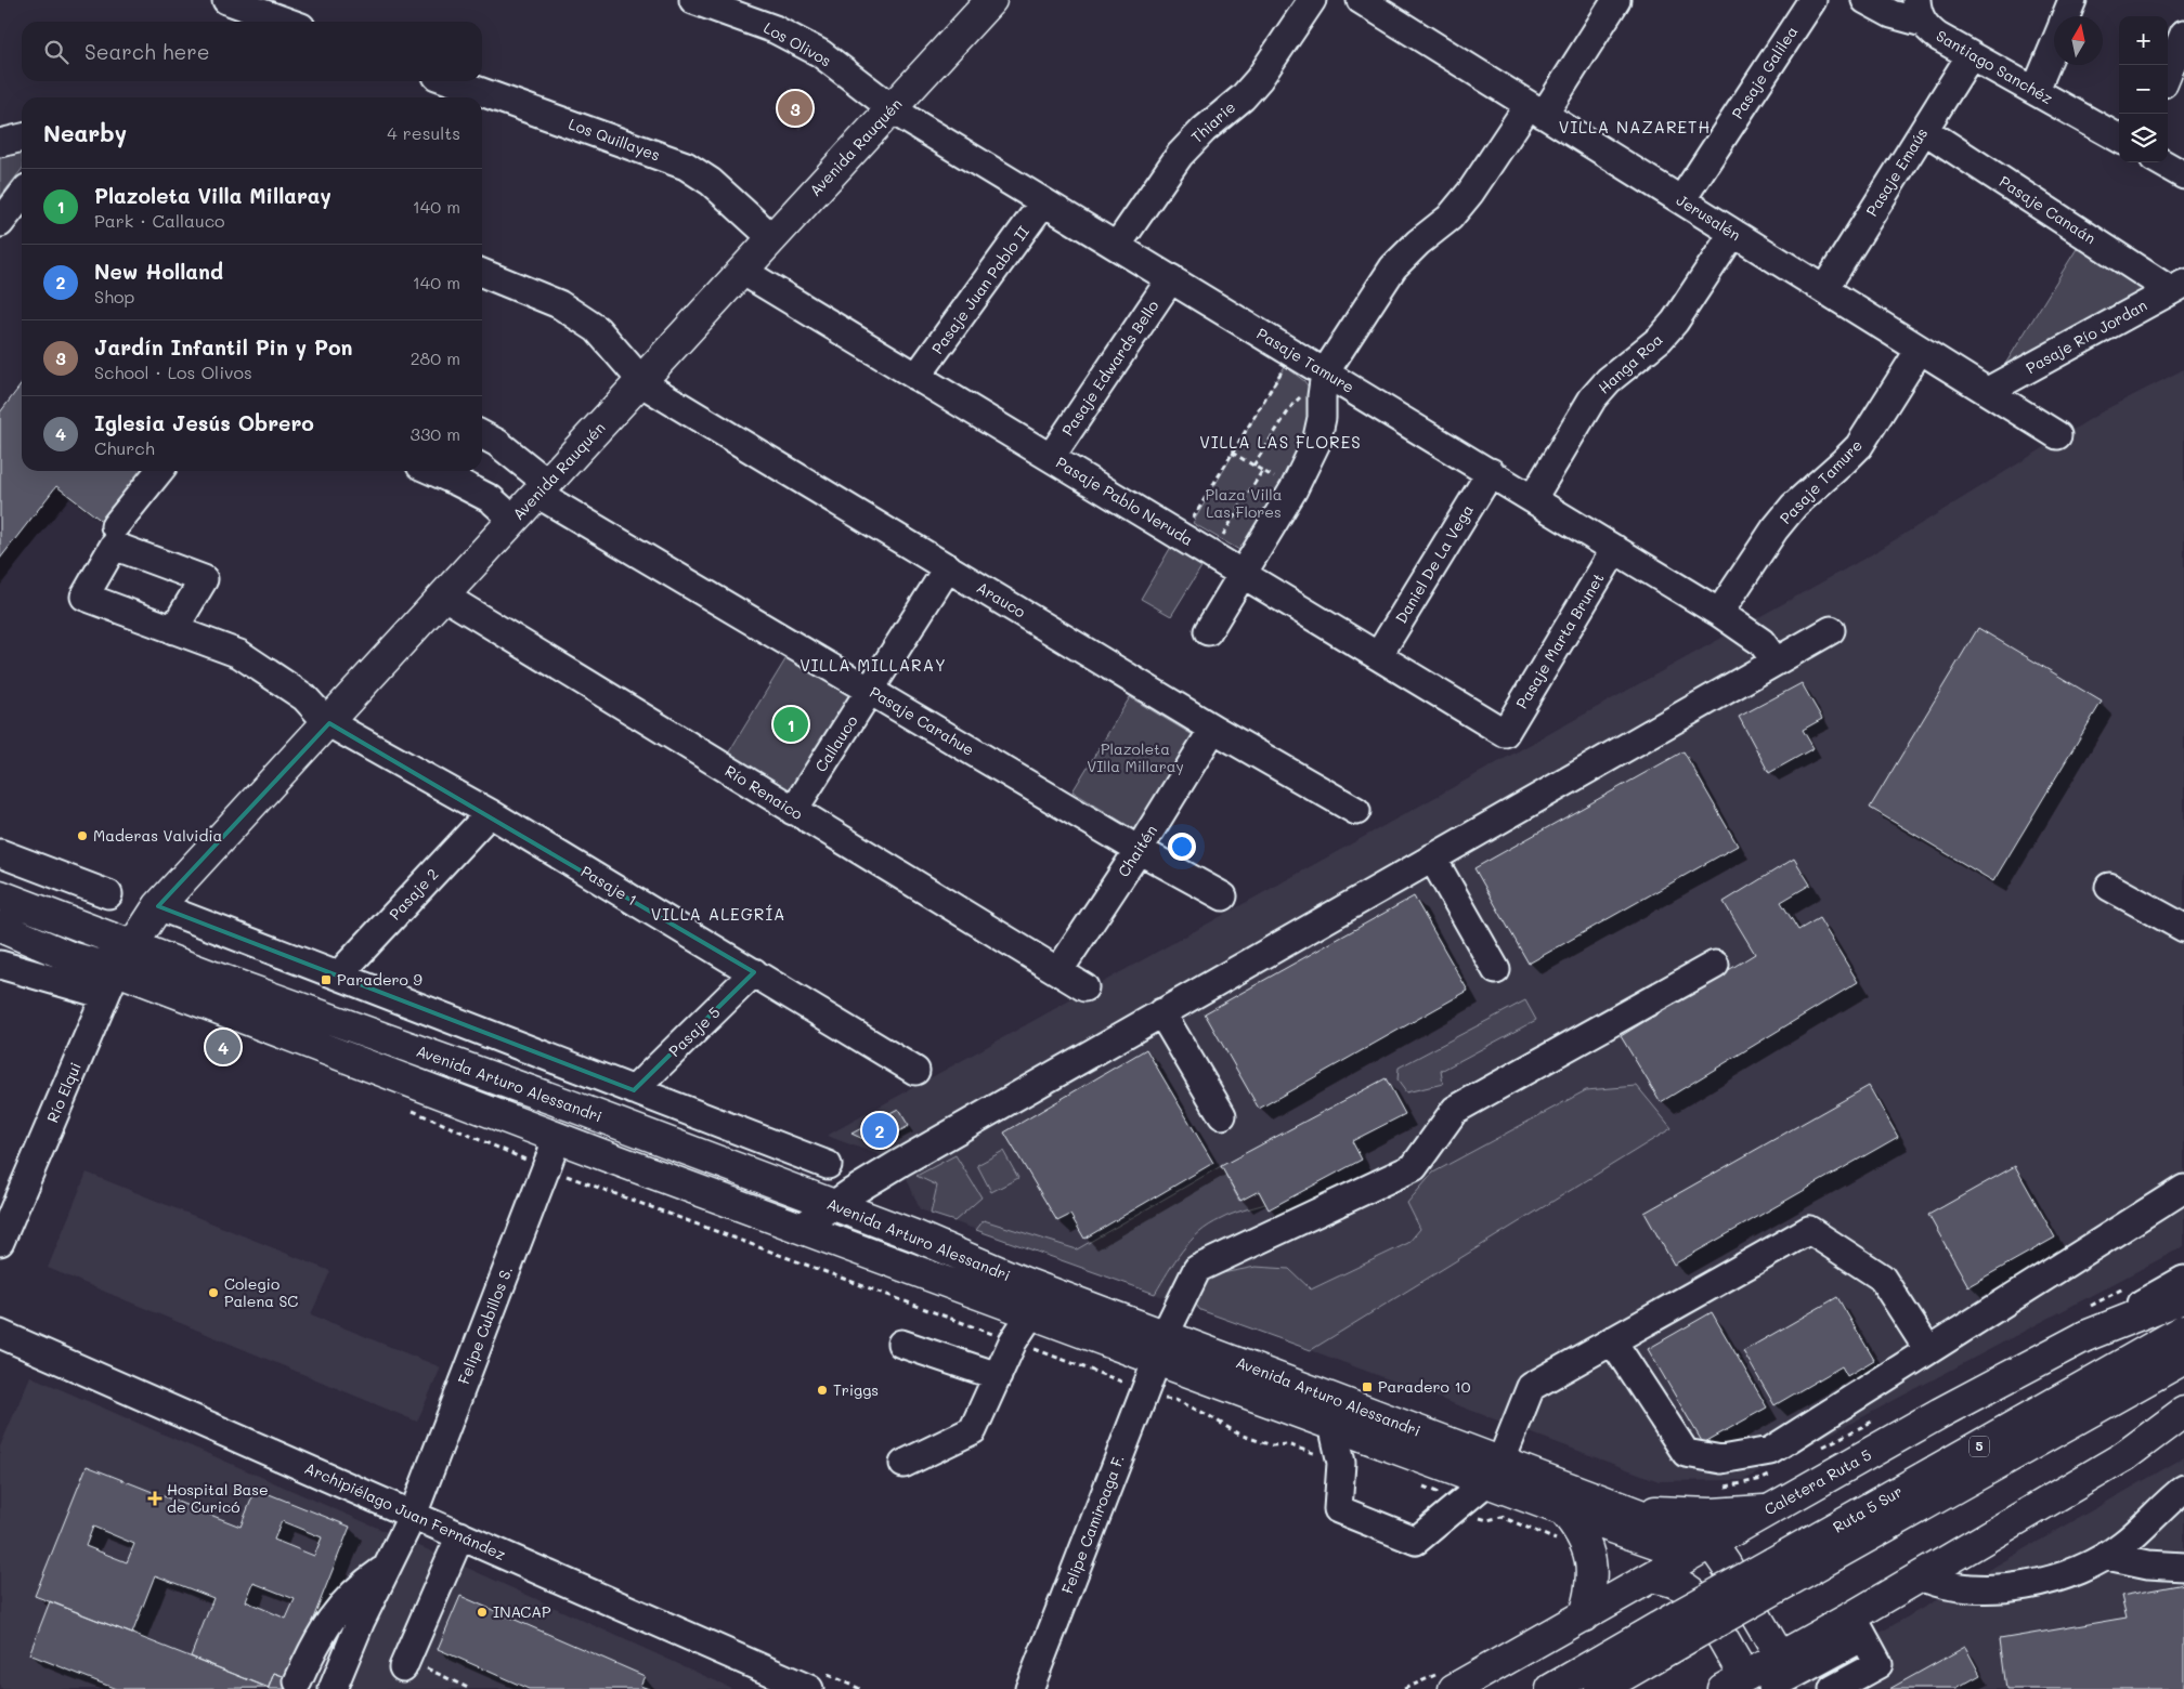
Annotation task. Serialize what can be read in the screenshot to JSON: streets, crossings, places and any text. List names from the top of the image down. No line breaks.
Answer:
{"streets":{"main road":["Avenida Rauquén","Avenida Arturo Alessandri","5","Caletera Ruta 5","Ruta 5 Sur"],"street":["Los Olivos","Santiago Sanchéz","Pasaje Galilea","Thiarie","Los Quillayes","Pasaje Emaús","Pasaje Canaán","Jerusalén","Pasaje Juan Pablo II","Pasaje Río Jordan","Pasaje Tamure","Hanga Roa","Pasaje Edwards Bello","Pasaje Pablo Neruda","Daniel De La Vega","Arauco","Pasaje Marta Brunet","Pasaje Carahue","Callauco","Río Renaico","Chaitén","Pasaje 1","Pasaje 2","Pasaje 5","Río Elqui","Felipe Cubillos S.","Archipiélago Juan Fernández","Felipe Camiroaga F."]},"crossings":[["Los Olivos","Avenida Rauquén"],["Los Olivos","Pasaje Tamure"],["Santiago Sanchéz","Pasaje Emaús"],["Pasaje Galilea","Jerusalén"],["Thiarie","Pasaje Tamure"],["Los Quillayes","Avenida Rauquén"],["Avenida Rauquén","Pasaje Tamure"],["Avenida Rauquén","Pasaje Pablo Neruda"],["Avenida Rauquén","Arauco"],["Avenida Rauquén","Pasaje Carahue"],["Avenida Rauquén","Río Renaico"],["Avenida Rauquén","Pasaje 1"],["Avenida Rauquén","Avenida Arturo Alessandri"],["Avenida Rauquén","Río Elqui"],["Pasaje Emaús","Pasaje Canaán"],["Pasaje Emaús","Jerusalén"],["Pasaje Canaán","Pasaje Río Jordan"],["Jerusalén","Pasaje Río Jordan"],["Jerusalén","Pasaje Tamure"],["Jerusalén","Hanga Roa"],["Pasaje Juan Pablo II","Pasaje Tamure"],["Pasaje Juan Pablo II","Pasaje Pablo Neruda"],["Pasaje Tamure","Hanga Roa"],["Pasaje Tamure","Pasaje Edwards Bello"],["Pasaje Tamure","Daniel De La Vega"],["Pasaje Tamure","Pasaje Marta Brunet"],["Pasaje Edwards Bello","Pasaje Pablo Neruda"],["Pasaje Pablo Neruda","Daniel De La Vega"],["Pasaje Pablo Neruda","Pasaje Marta Brunet"],["Arauco","Callauco"],["Arauco","Chaitén"],["Pasaje Carahue","Callauco"],["Pasaje Carahue","Chaitén"],["Callauco","Río Renaico"],["Río Renaico","Chaitén"],["Pasaje 1","Pasaje 2"],["Pasaje 1","Pasaje 5"],["Avenida Arturo Alessandri","Río Elqui"],["Avenida Arturo Alessandri","Felipe Cubillos S."],["Avenida Arturo Alessandri","Caletera Ruta 5"],["Avenida Arturo Alessandri","Felipe Camiroaga F."],["Felipe Cubillos S.","Archipiélago Juan Fernández"]],"districts":["VILLA NAZARETH","VILLA LAS FLORES","VILLA MILLARAY","VILLA ALEGRÍA"],"parks":["Plaza Villa Las Flores","Plazoleta VIlla Millaray"],"places":{"other":["Maderas Valvidia","Colegio Palena SC","Triggs","INACAP"],"transit":["Paradero 9","Paradero 10"],"health":["Hospital Base de Curicó"]},"north":"top","page":{"map_buttons":["+","−"],"search":"Search here","pins":["3","1","4","2"],"heading":["Nearby","4 results"],"list":[{"mark":"1","name":"Plazoleta Villa Millaray","note":"Park · Callauco","value":"140 m"},{"mark":"2","name":"New Holland","note":"Shop","value":"140 m"},{"mark":"3","name":"Jardín Infantil Pin y Pon","note":"School · Los Olivos","value":"280 m"},{"mark":"4","name":"Iglesia Jesús Obrero","note":"Church","value":"330 m"}]}}
